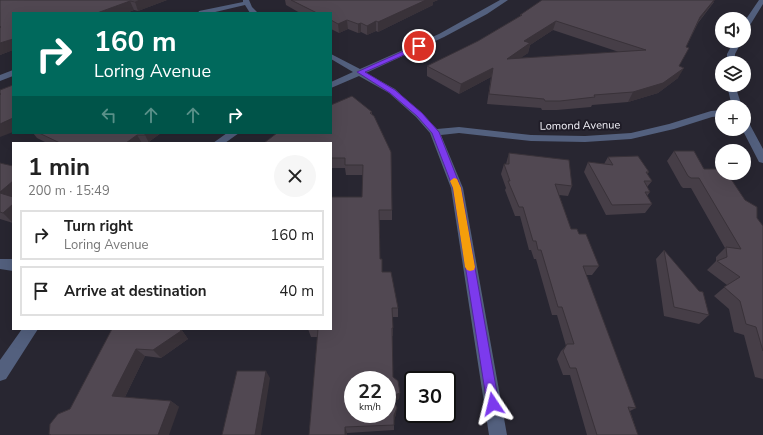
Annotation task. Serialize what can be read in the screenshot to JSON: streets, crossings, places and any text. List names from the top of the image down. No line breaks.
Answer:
{"streets":{"street":["Lomond Avenue"]},"page":{"map_buttons":["+","−"],"turn":["160 m","Loring Avenue"],"heading":["1 min","200 m · 15:49"],"list":[{"name":"Turn right","note":"Loring Avenue","value":"160 m"},{"name":"Arrive at destination","value":"40 m"}],"speed":"22 km/h","limit":"30"}}
